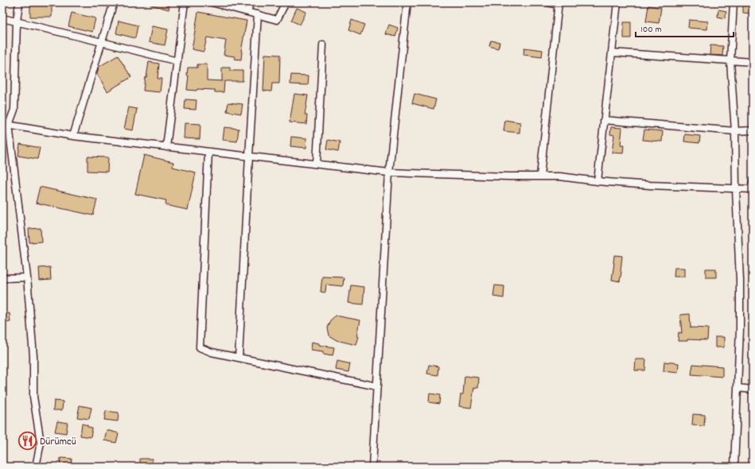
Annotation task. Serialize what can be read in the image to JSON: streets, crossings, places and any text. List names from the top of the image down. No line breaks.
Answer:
{"places":{"restaurant":["Dürümcü"]},"scale_bar":"100 m"}
